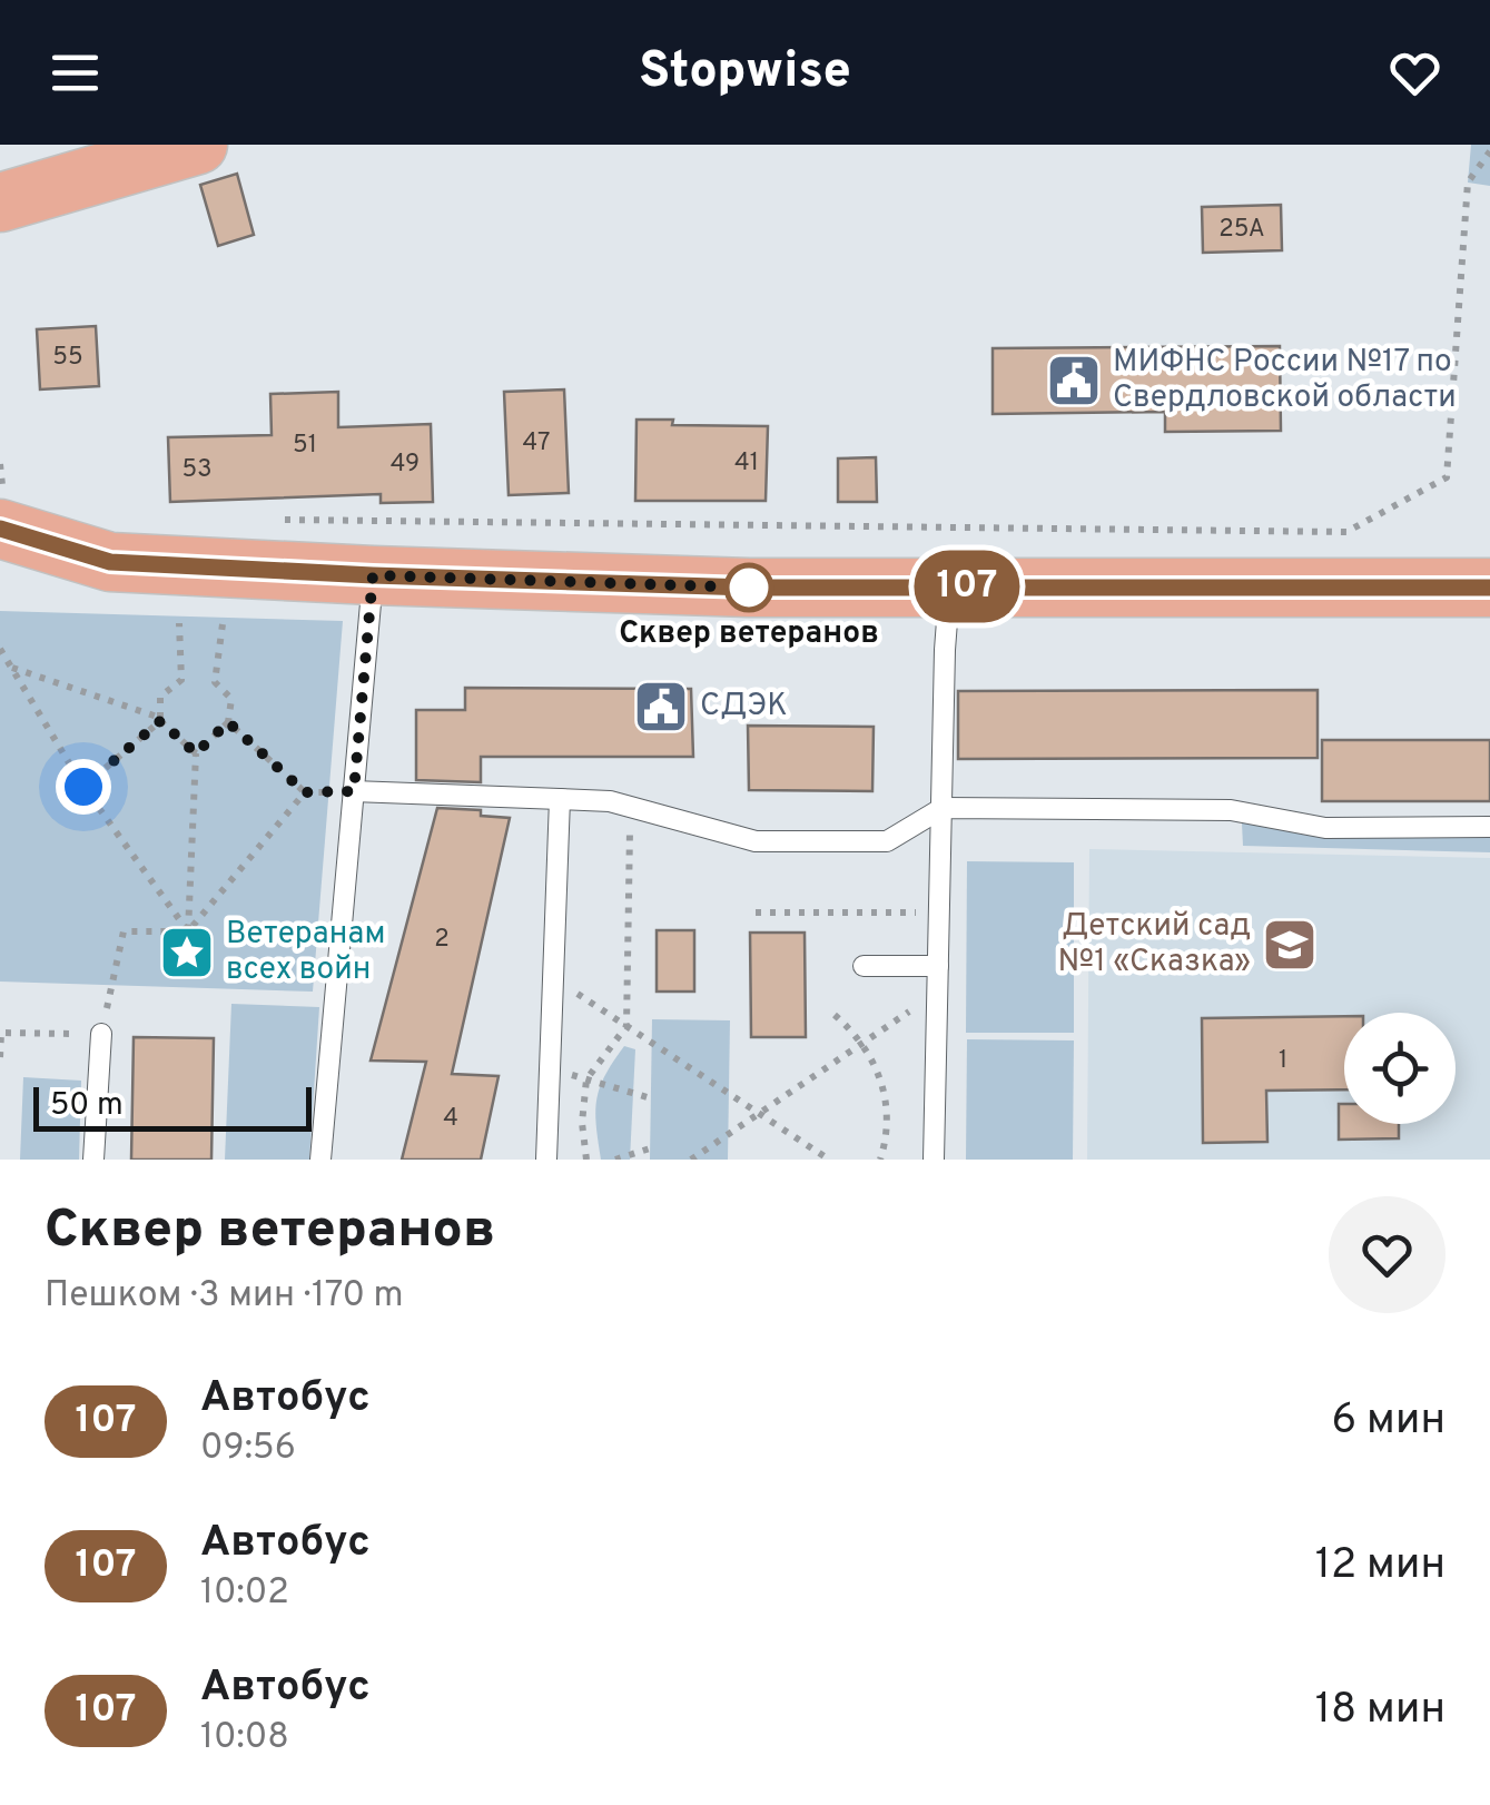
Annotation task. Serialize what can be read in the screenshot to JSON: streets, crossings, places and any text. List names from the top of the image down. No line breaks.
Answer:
{"places":{"public building":["МИФНС России №17 по Свердловской области","СДЭК"],"other":["Сквер ветеранов"],"school or university":["Детский сад №1 «Сказка»"],"place":["Ветеранам всех войн"]},"lines":["bus line 107"],"house_numbers":["25А","55","47","51","41","49","53","2","1","4"],"scale_bar":"50 m","page":{"header":"Stopwise","on_map":"107","scale":"50 m","heading":["Сквер ветеранов","Пешком · 3 мин · 170 m"],"list":[{"mark":"107","name":"Автобус","note":"09:56","value":"6 мин"},{"mark":"107","name":"Автобус","note":"10:02","value":"12 мин"},{"mark":"107","name":"Автобус","note":"10:08","value":"18 мин"}]}}
